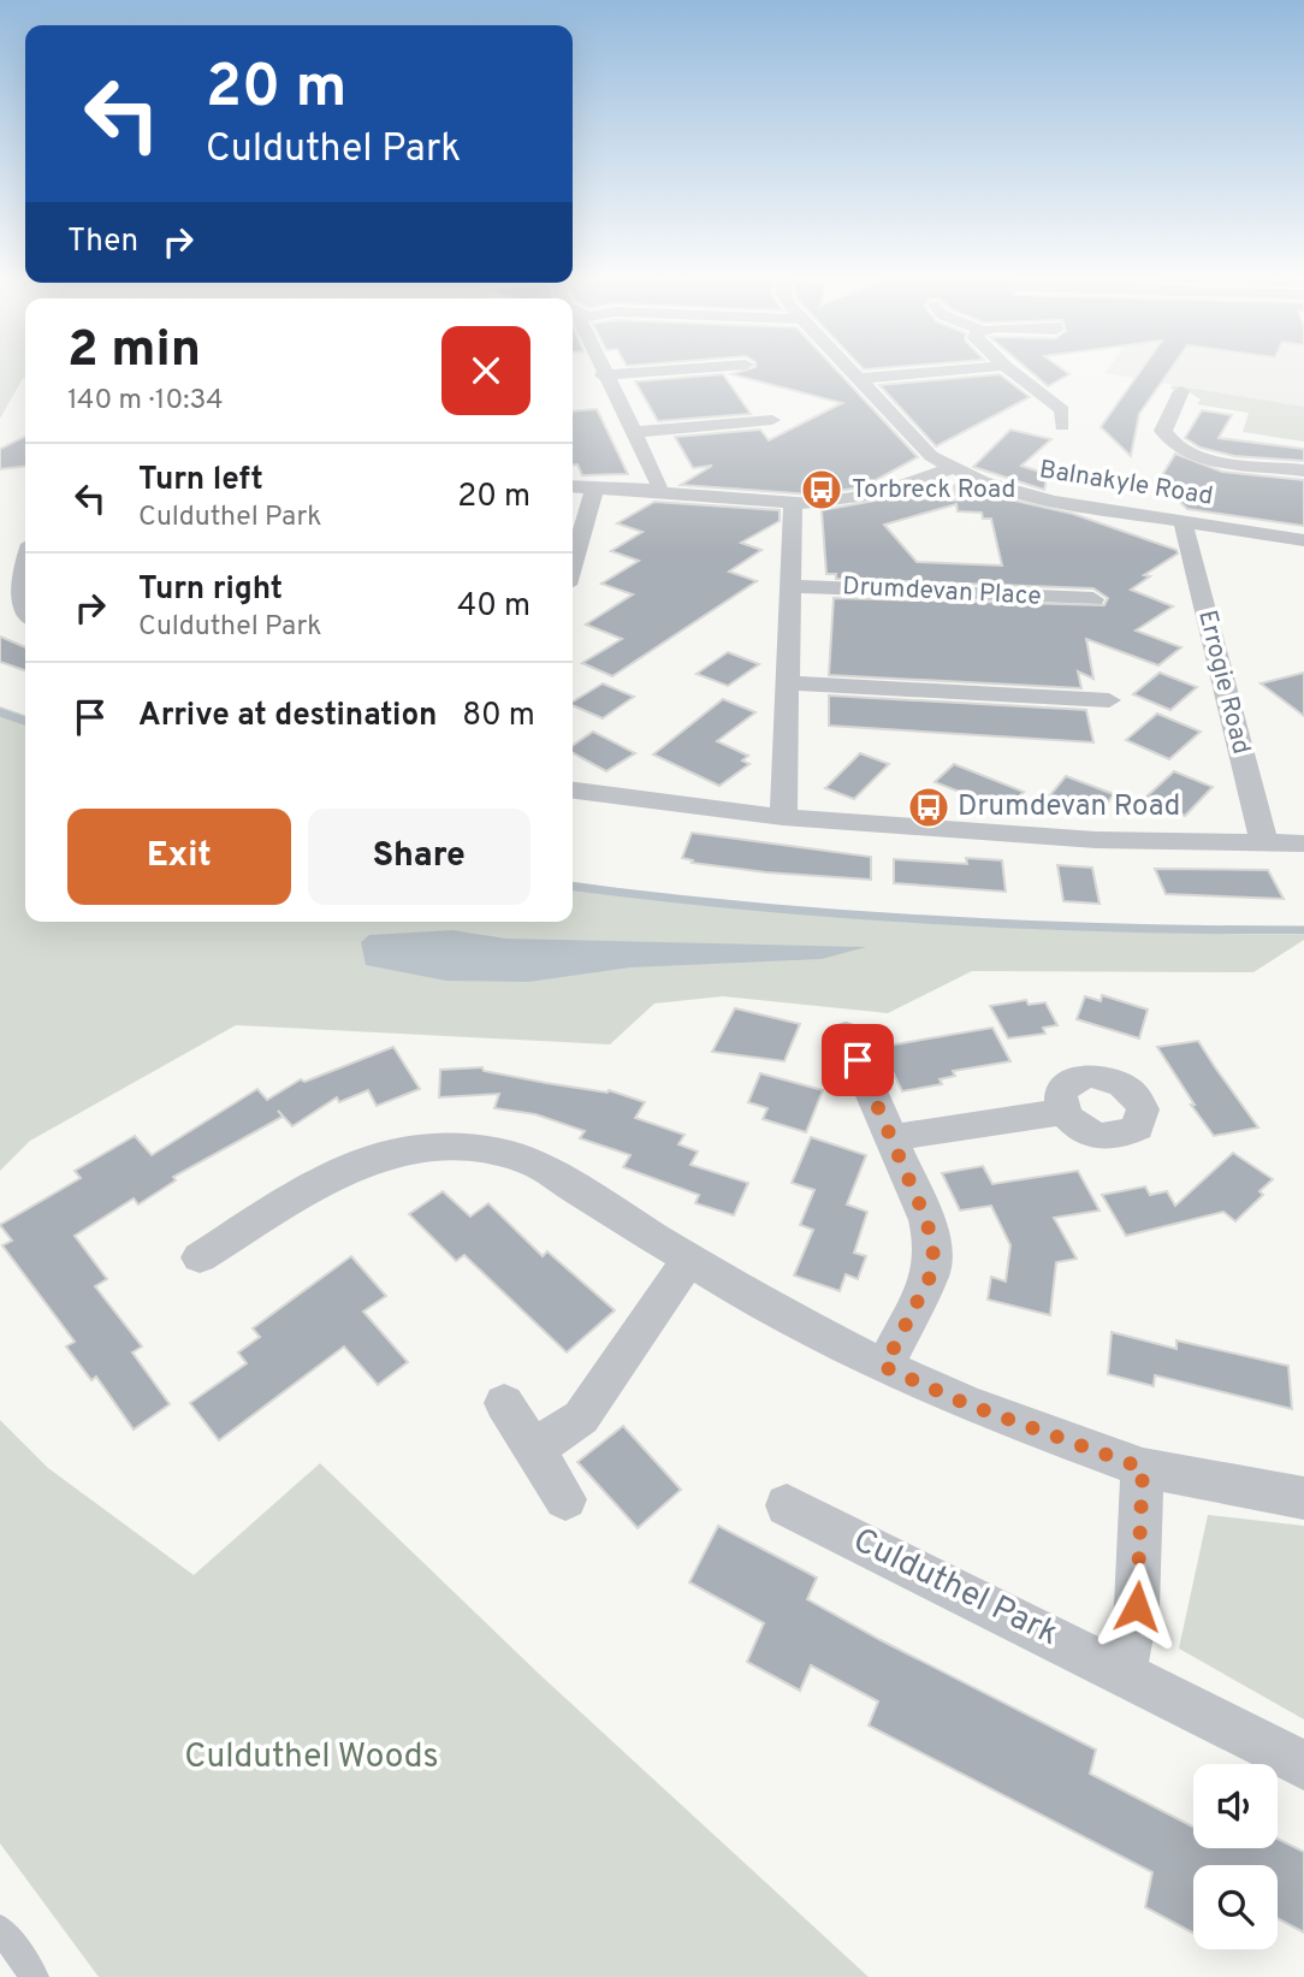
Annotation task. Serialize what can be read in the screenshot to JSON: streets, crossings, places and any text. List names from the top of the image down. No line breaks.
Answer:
{"streets":{"street":["Balnakyle Road","Drumdevan Place","Errogie Road","Culduthel Park"]},"crossings":[["Balnakyle Road","Errogie Road"]],"parks":["Culduthel Woods"],"places":{"bus stop":["Torbreck Road","Drumdevan Road"]},"page":{"turn":["20 m","Culduthel Park"],"then":"Then","heading":["2 min","140 m · 10:34"],"list":[{"name":"Turn left","note":"Culduthel Park","value":"20 m"},{"name":"Turn right","note":"Culduthel Park","value":"40 m"},{"name":"Arrive at destination","value":"80 m"}],"buttons":["Exit","Share"]}}
